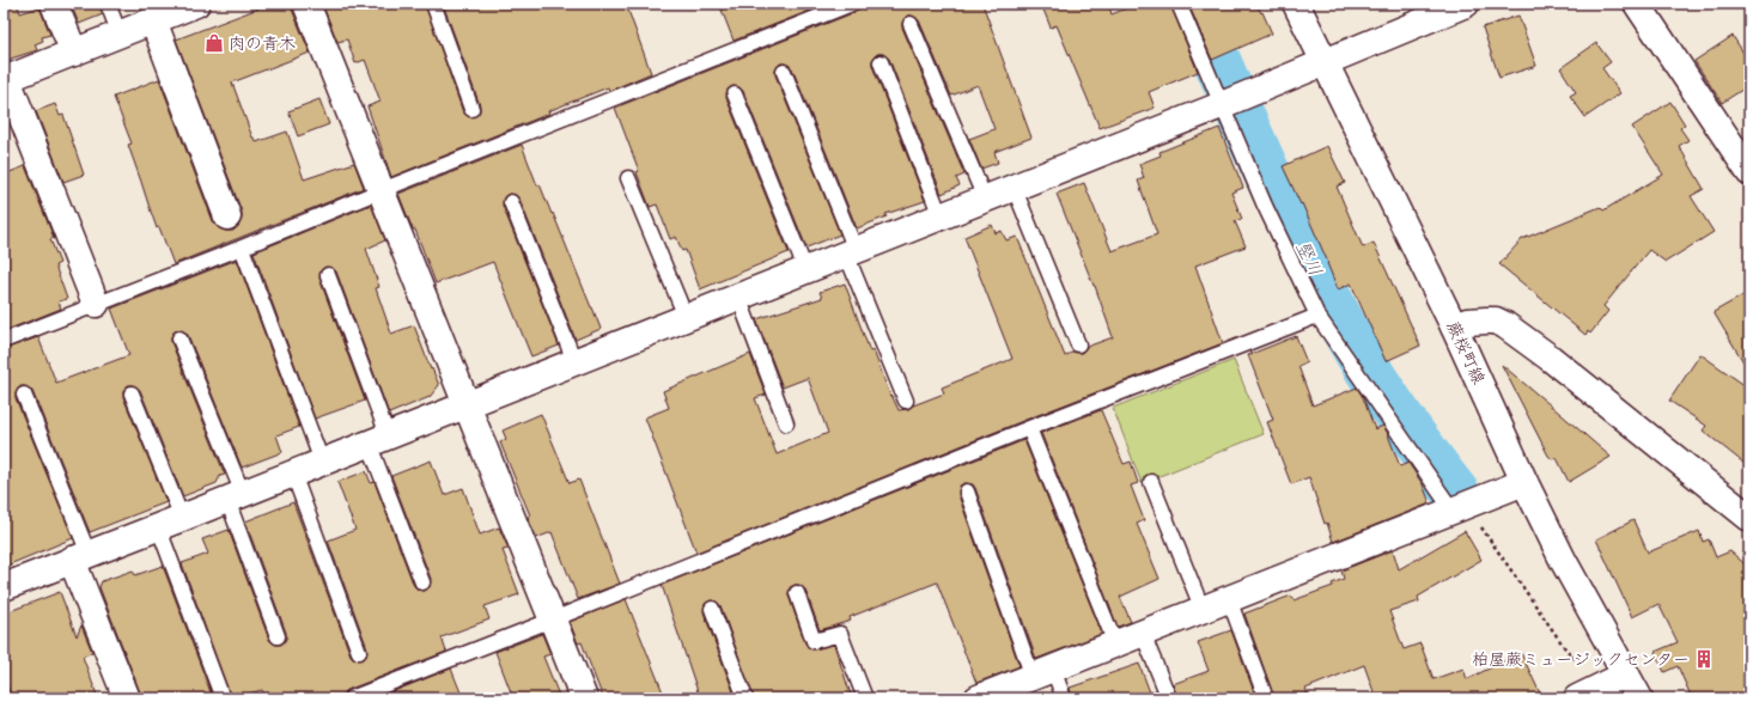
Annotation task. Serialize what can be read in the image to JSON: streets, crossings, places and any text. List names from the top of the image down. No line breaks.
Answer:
{"streets":{"street":["蕨桜町線"]},"water":["竪川"],"places":{"shop":["肉の青木"],"building":["柏屋蕨ミュージックセンター"]}}
